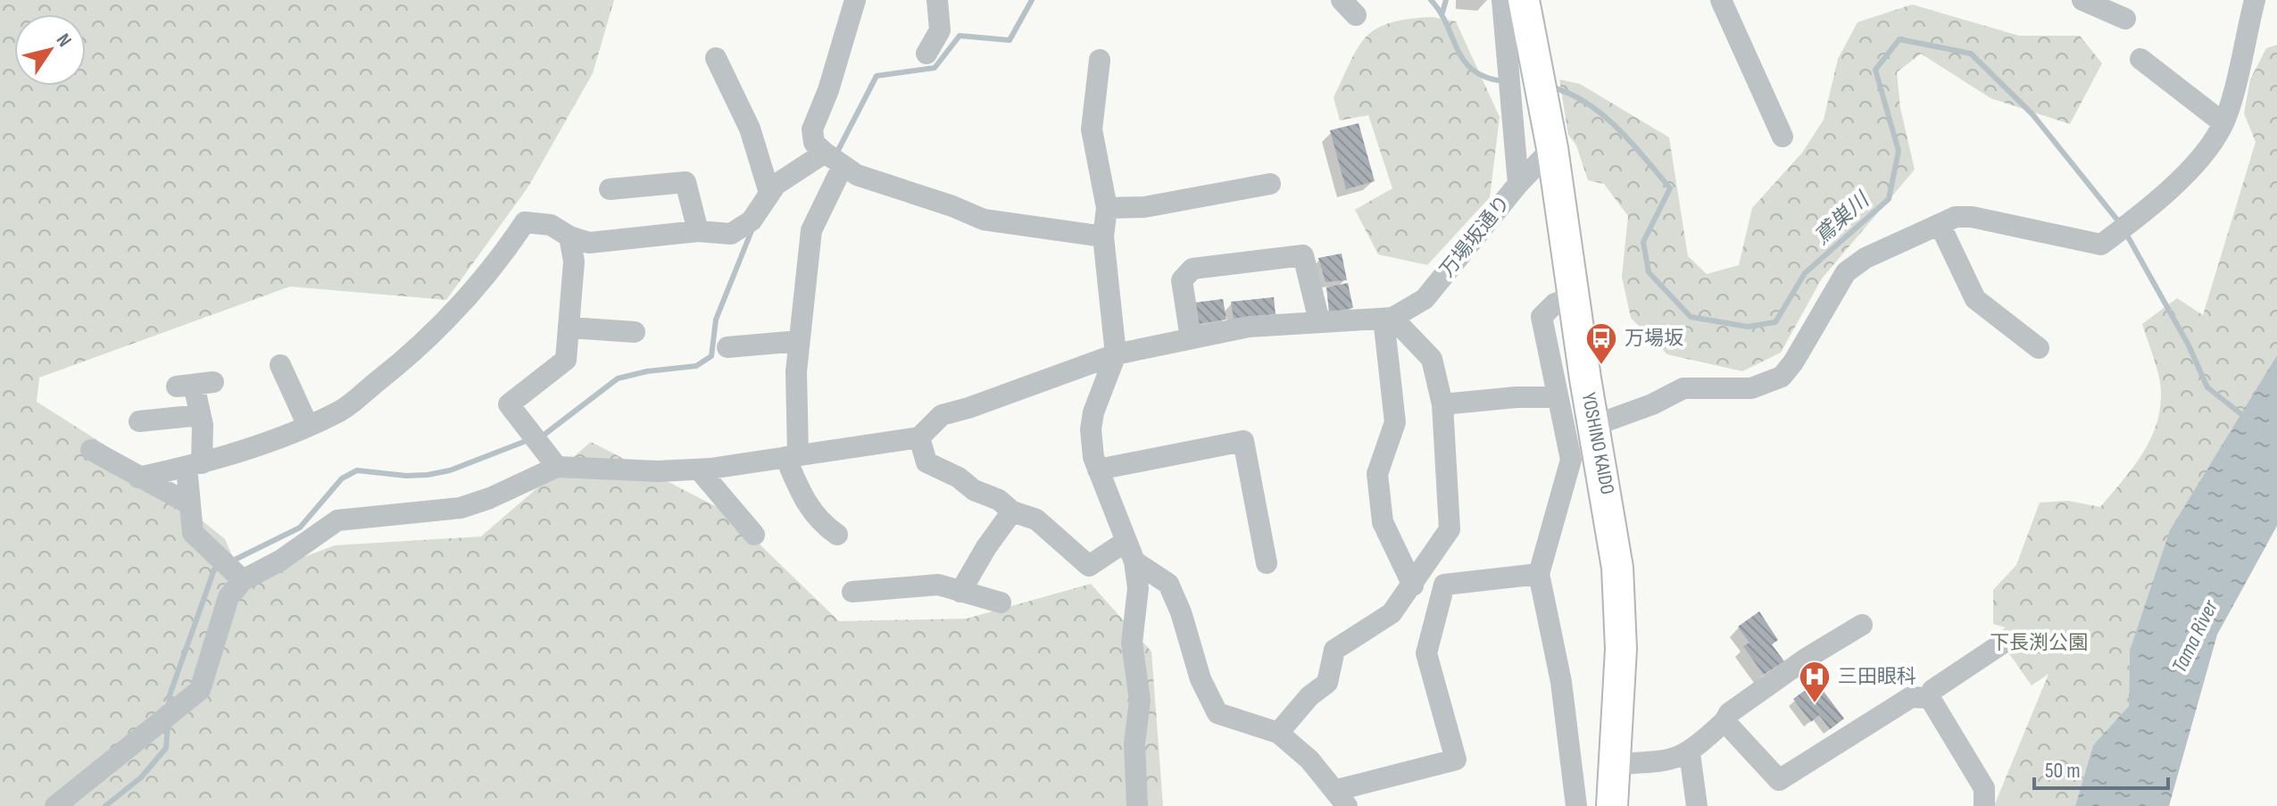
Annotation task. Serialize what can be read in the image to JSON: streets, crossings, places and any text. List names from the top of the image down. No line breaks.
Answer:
{"streets":{"highway":["YOSHINO KAIDO"],"street":["万場坂通り"]},"crossings":[["万場坂通り","YOSHINO KAIDO"]],"water":["鳶巣川","Tama River"],"parks":["下長渕公園"],"places":{"bus stop":["万場坂"],"hospital":["三田眼科"]},"scale_bar":"50 m","north":"top right"}
